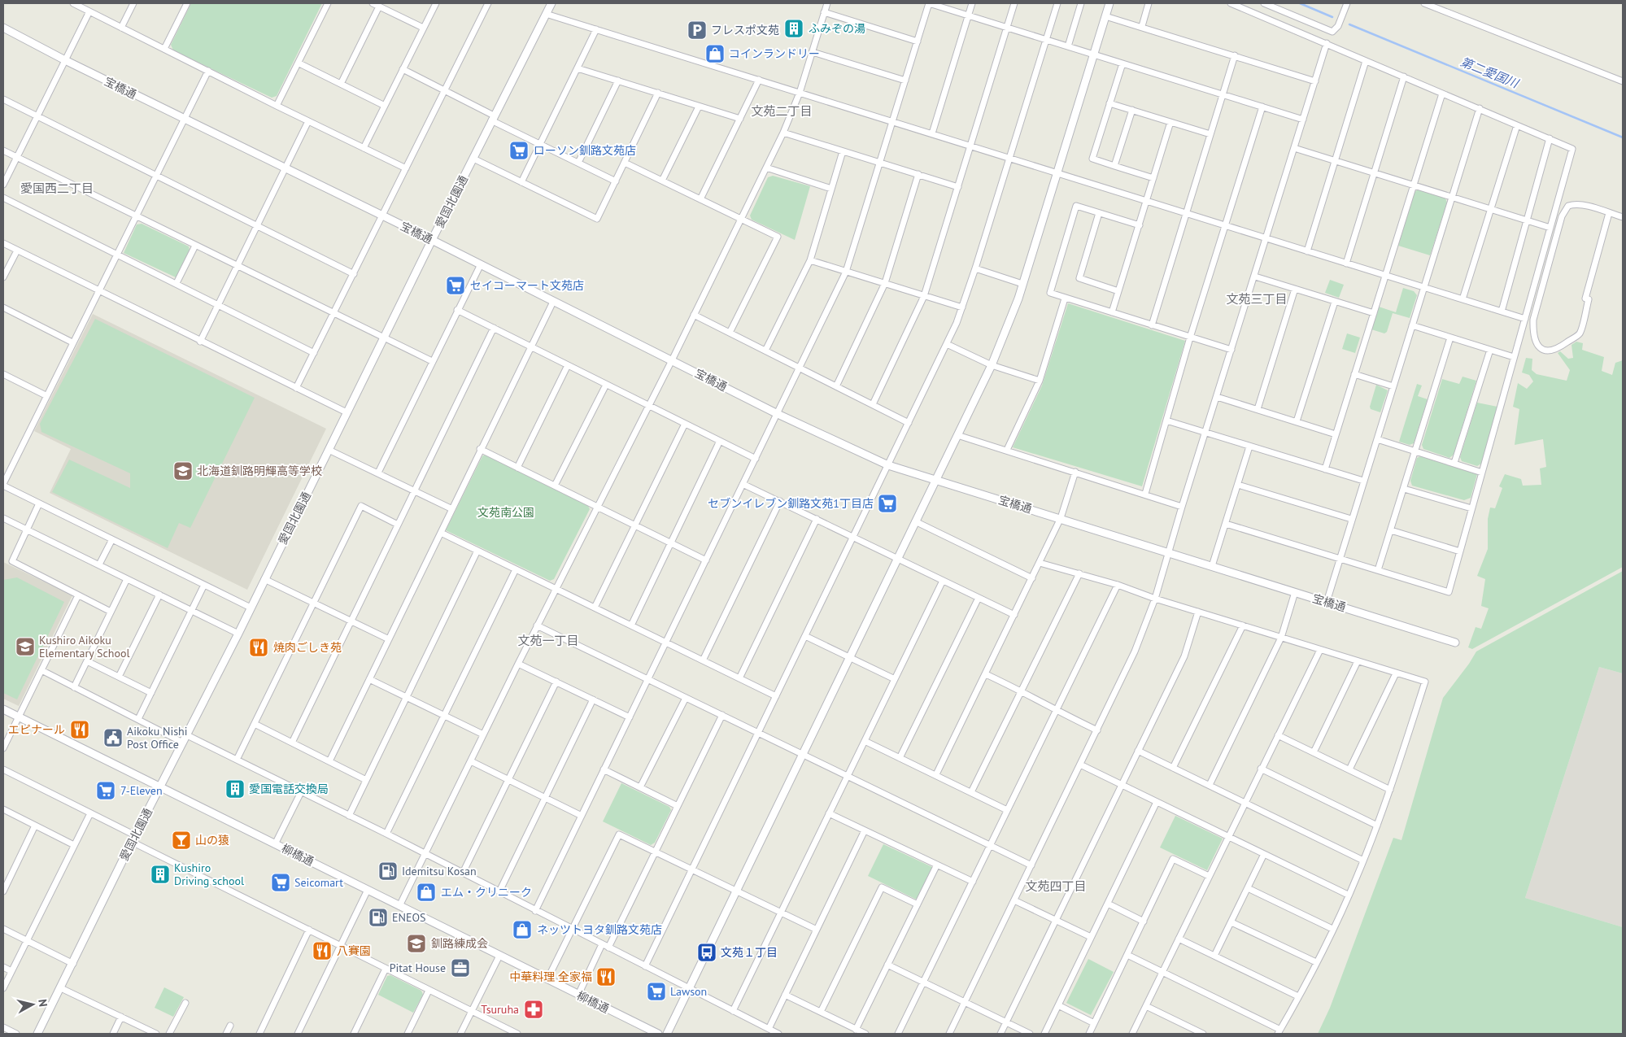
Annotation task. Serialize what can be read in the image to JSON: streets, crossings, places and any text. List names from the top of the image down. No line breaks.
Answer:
{"streets":{"street":["宝橋通","愛国北園通","柳橋通"]},"crossings":[["宝橋通","愛国北園通"],["愛国北園通","柳橋通"]],"districts":["文苑二丁目","愛国西二丁目","文苑三丁目","文苑一丁目","文苑四丁目"],"water":["第二愛国川"],"parks":["文苑南公園"],"places":{"building":["ふみぞの湯","愛国電話交換局","Kushiro Driving school"],"parking":["フレスポ文苑"],"shop":["コインランドリー","エム・クリニーク","ネッツトヨタ釧路文苑店"],"supermarket":["ローソン釧路文苑店","セイコーマート文苑店","セブンイレブン釧路文苑1丁目店","7-Eleven","Seicomart","Lawson"],"school or university":["北海道釧路明輝高等学校","Kushiro Aikoku Elementary School","釧路練成会"],"restaurant":["焼肉ごしき苑","エピナール","八賽園","中華料理 全家福"],"public building":["Aikoku Nishi Post Office"],"bar":["山の猿"],"fuel station":["Idemitsu Kosan","ENEOS"],"bus stop":["文苑１丁目"],"office":["Pitat House"],"pharmacy":["Tsuruha"]},"north":"right"}
